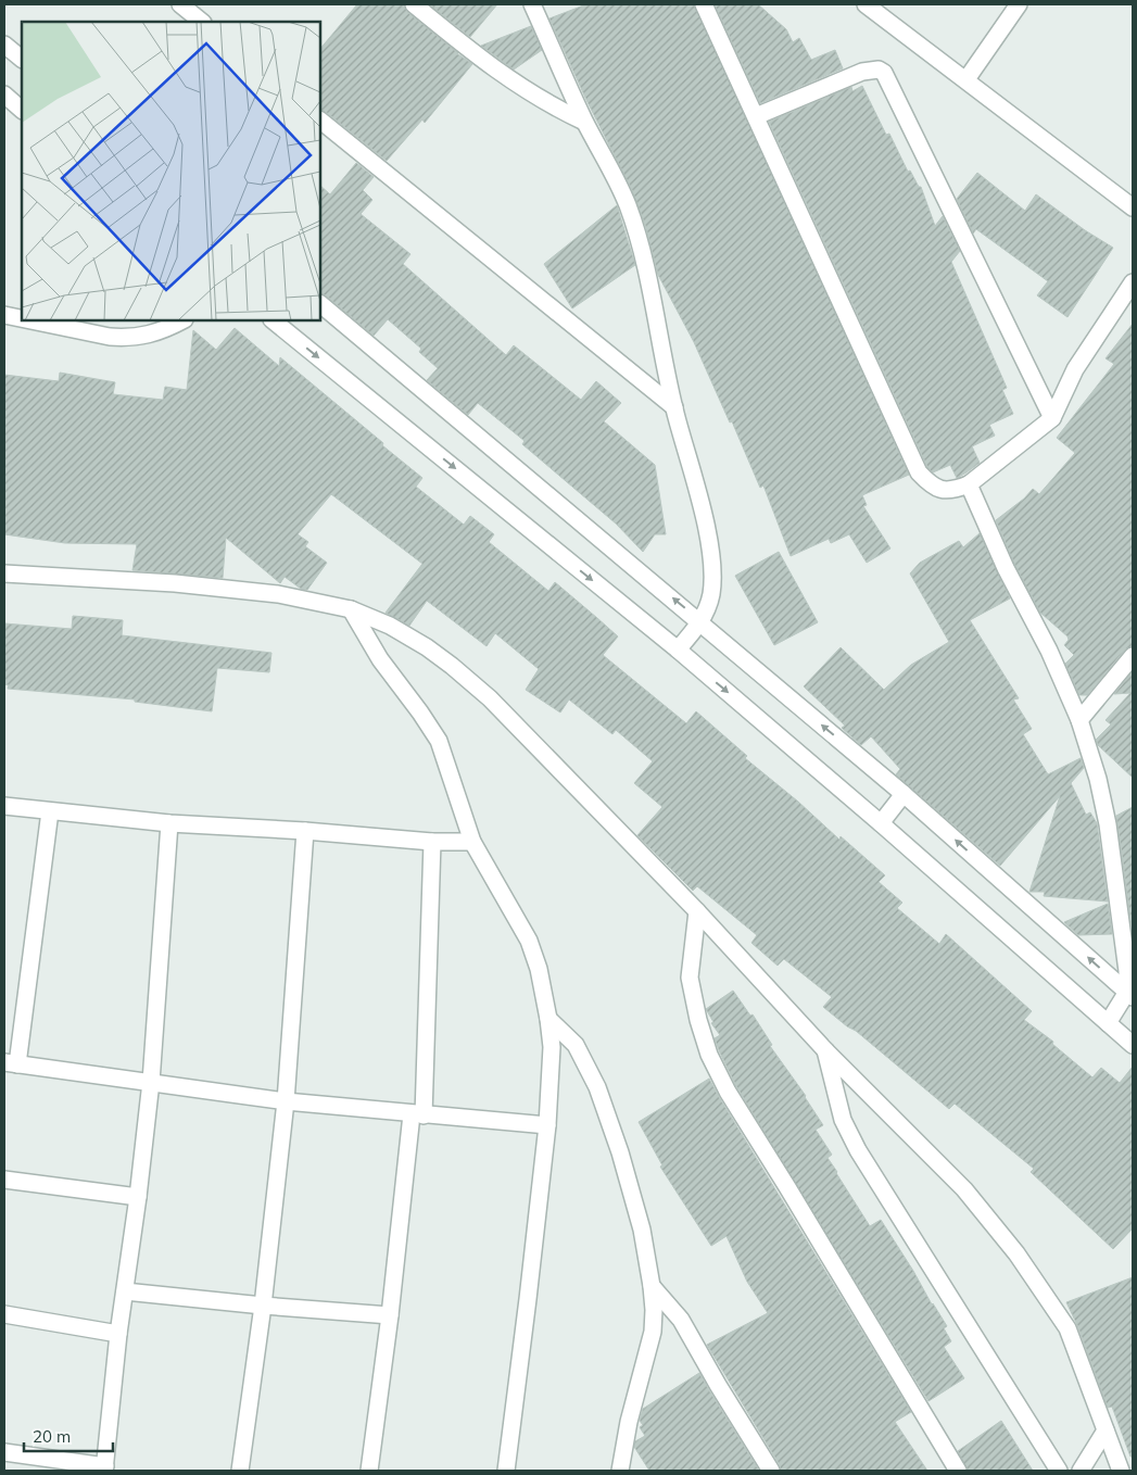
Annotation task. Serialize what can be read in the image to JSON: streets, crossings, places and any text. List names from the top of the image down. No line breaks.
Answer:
{"scale_bar":"20 m"}
